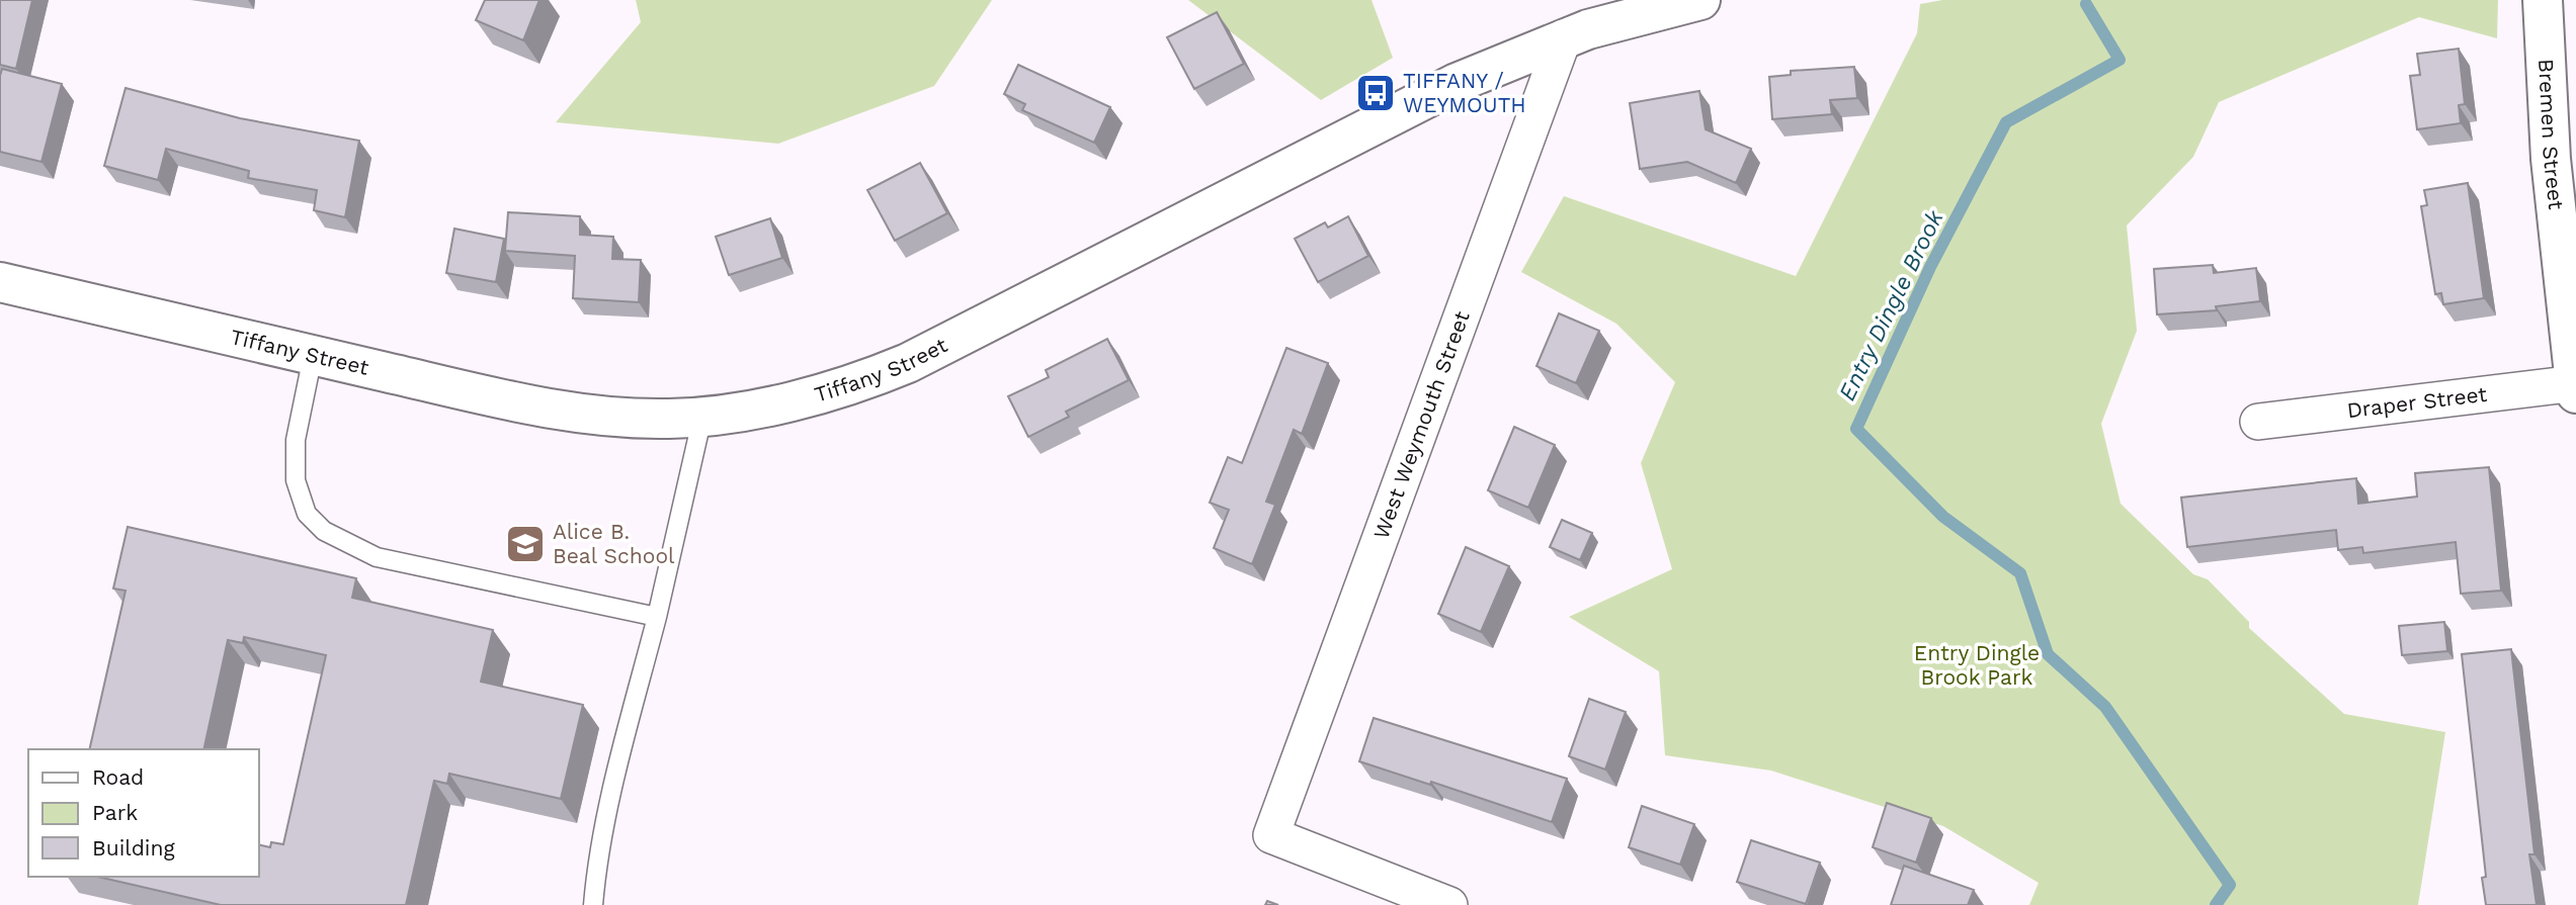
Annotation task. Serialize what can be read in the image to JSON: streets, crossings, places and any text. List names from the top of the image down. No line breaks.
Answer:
{"streets":{"main road":["Bremen Street","Tiffany Street"],"street":["Draper Street","West Weymouth Street"]},"crossings":[["Bremen Street","Draper Street"],["Tiffany Street","West Weymouth Street"]],"water":["Entry Dingle Brook"],"parks":["Entry Dingle Brook Park"],"places":{"bus stop":["TIFFANY / WEYMOUTH"],"school or university":["Alice B. Beal School"]},"legend":["Road","Park","Building"]}
